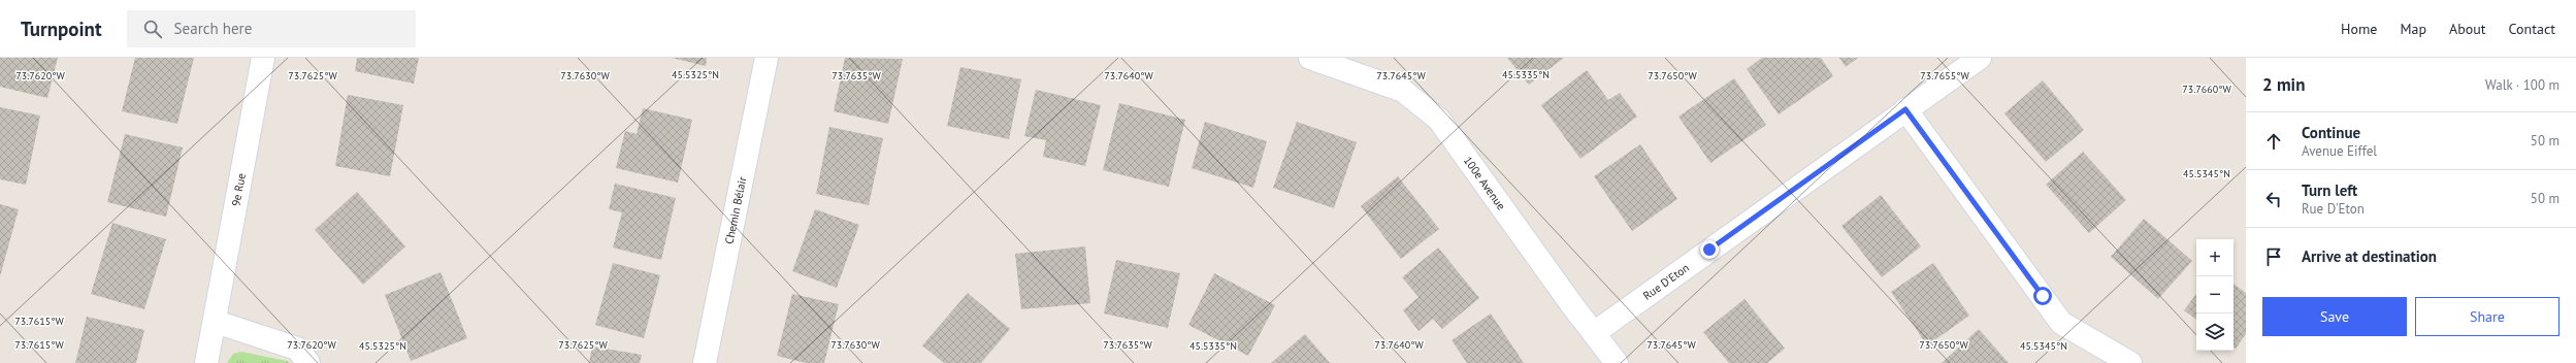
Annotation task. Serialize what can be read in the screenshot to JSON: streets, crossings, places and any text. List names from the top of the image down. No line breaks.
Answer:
{"streets":{"street":["100e Avenue","9e Rue","Chemin Bélair","Rue D'Eton"]},"crossings":[["100e Avenue","Rue D'Eton"]],"page":{"header":"Turnpoint","search":"Search here","nav":["Home","Map","About","Contact"],"heading":["2 min","Walk · 100 m"],"list":[["Continue","Avenue Eiffel","50 m"],["Turn left","Rue D'Eton","50 m"],"Arrive at destination"],"map_buttons":["+","−"],"buttons":["Save","Share"]},"coordinates":["45.5325°N","45.5335°N","73.7620°W","73.7625°W","73.7630°W","73.7635°W","73.7640°W","73.7645°W","73.7650°W","73.7655°W","73.7660°W","45.5345°N","73.7615°W"]}
